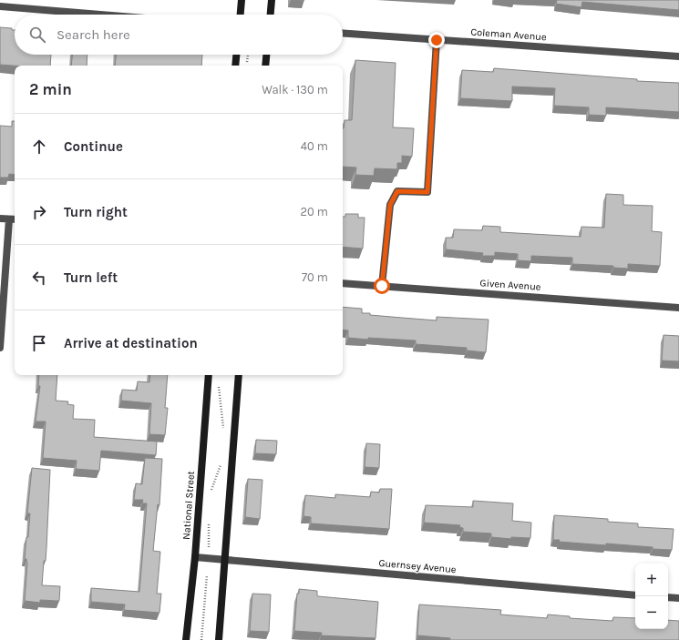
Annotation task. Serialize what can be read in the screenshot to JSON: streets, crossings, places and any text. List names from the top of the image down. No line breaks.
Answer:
{"streets":{"main road":["National Street"],"street":["Coleman Avenue","Given Avenue","Guernsey Avenue"]},"crossings":[["National Street","Guernsey Avenue"]],"page":{"search":"Search here","heading":["2 min","Walk · 130 m"],"list":[["Continue","40 m"],["Turn right","20 m"],["Turn left","70 m"],"Arrive at destination"],"map_buttons":["+","−"]}}
